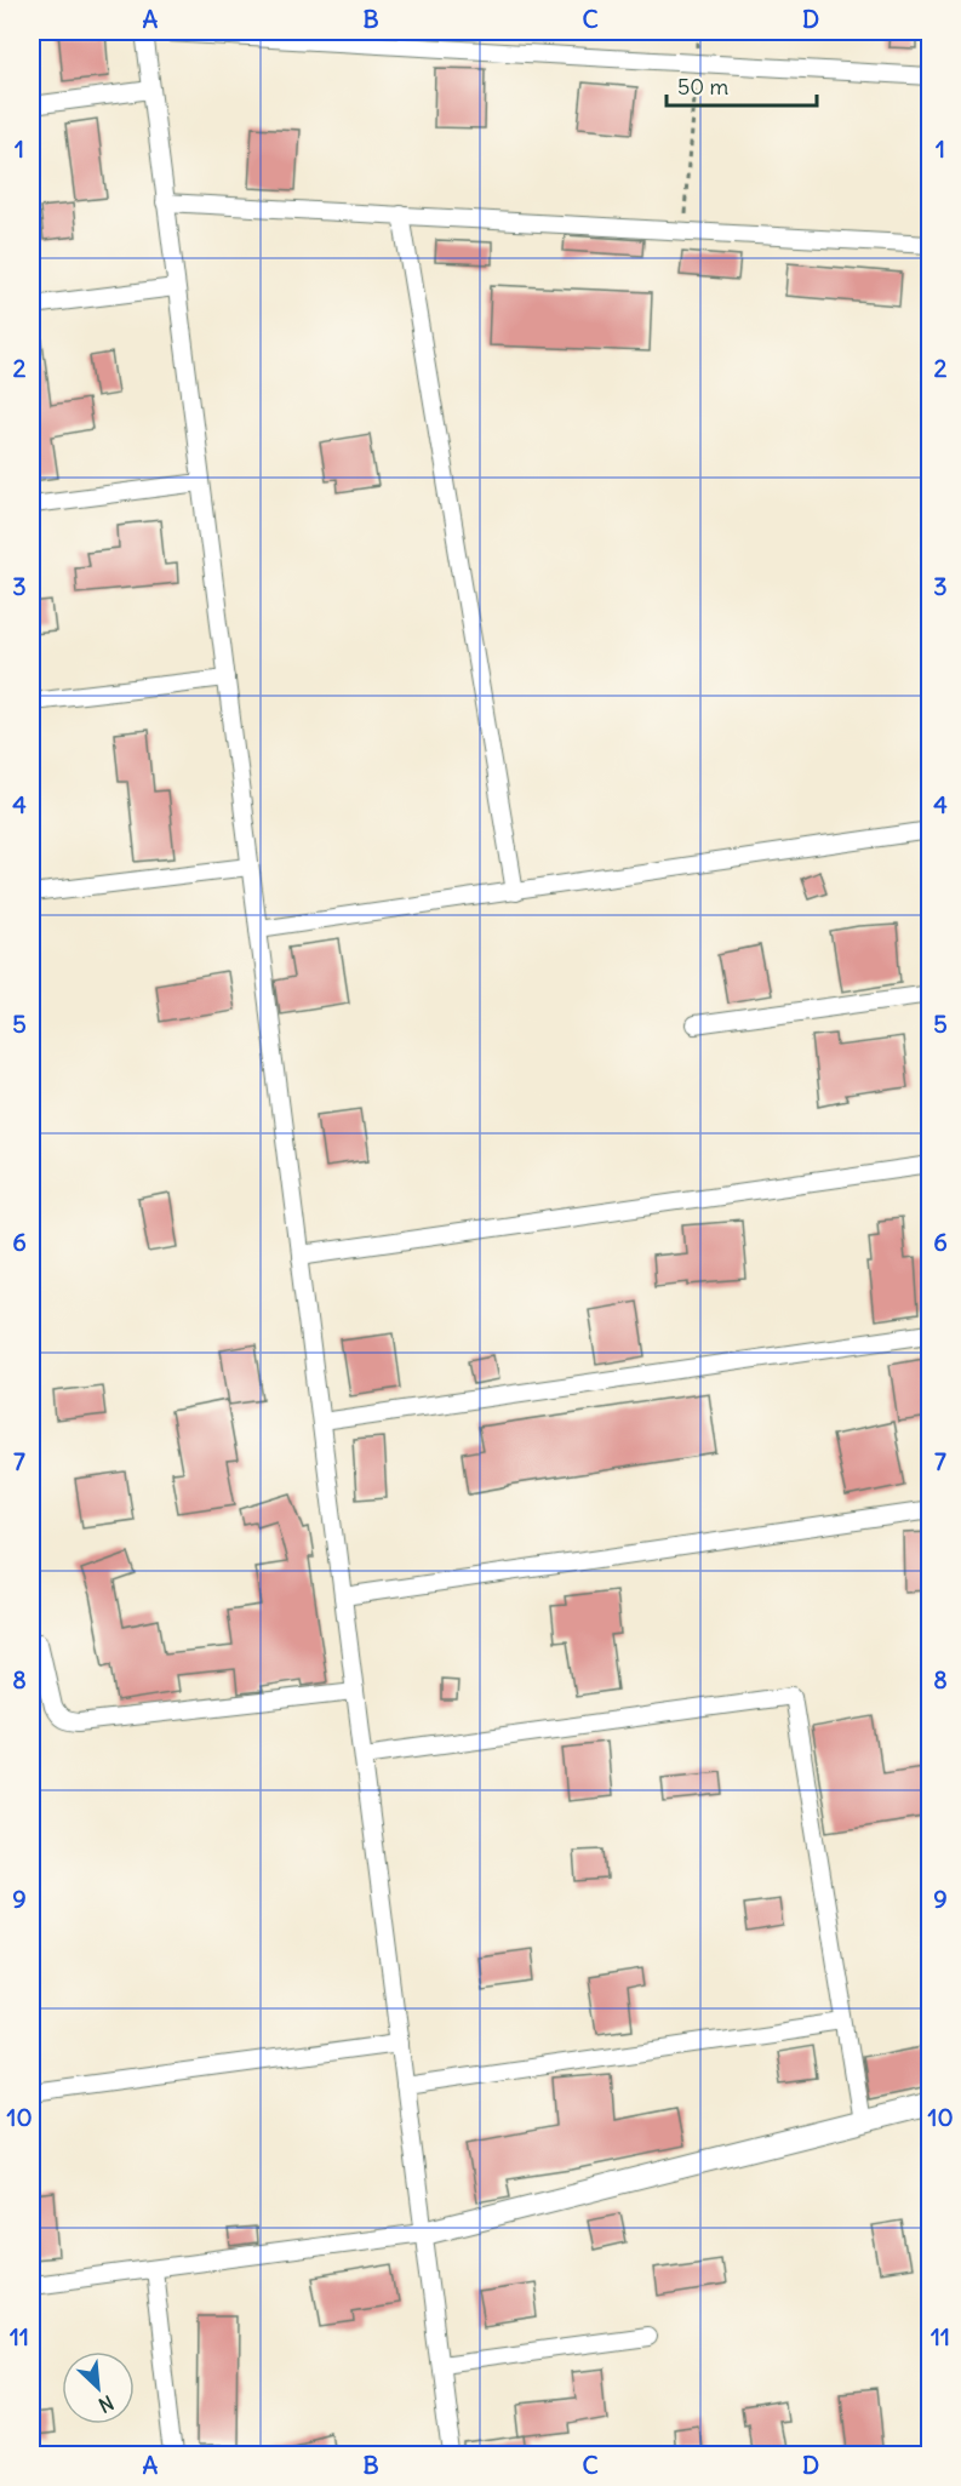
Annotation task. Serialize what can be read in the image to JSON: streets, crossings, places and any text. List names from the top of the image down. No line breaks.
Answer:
{"scale_bar":"50 m","north":"bottom right","grid":{"columns":["A","B","C","D"],"rows":["1","2","3","4","5","6","7","8","9","10","11"]}}
